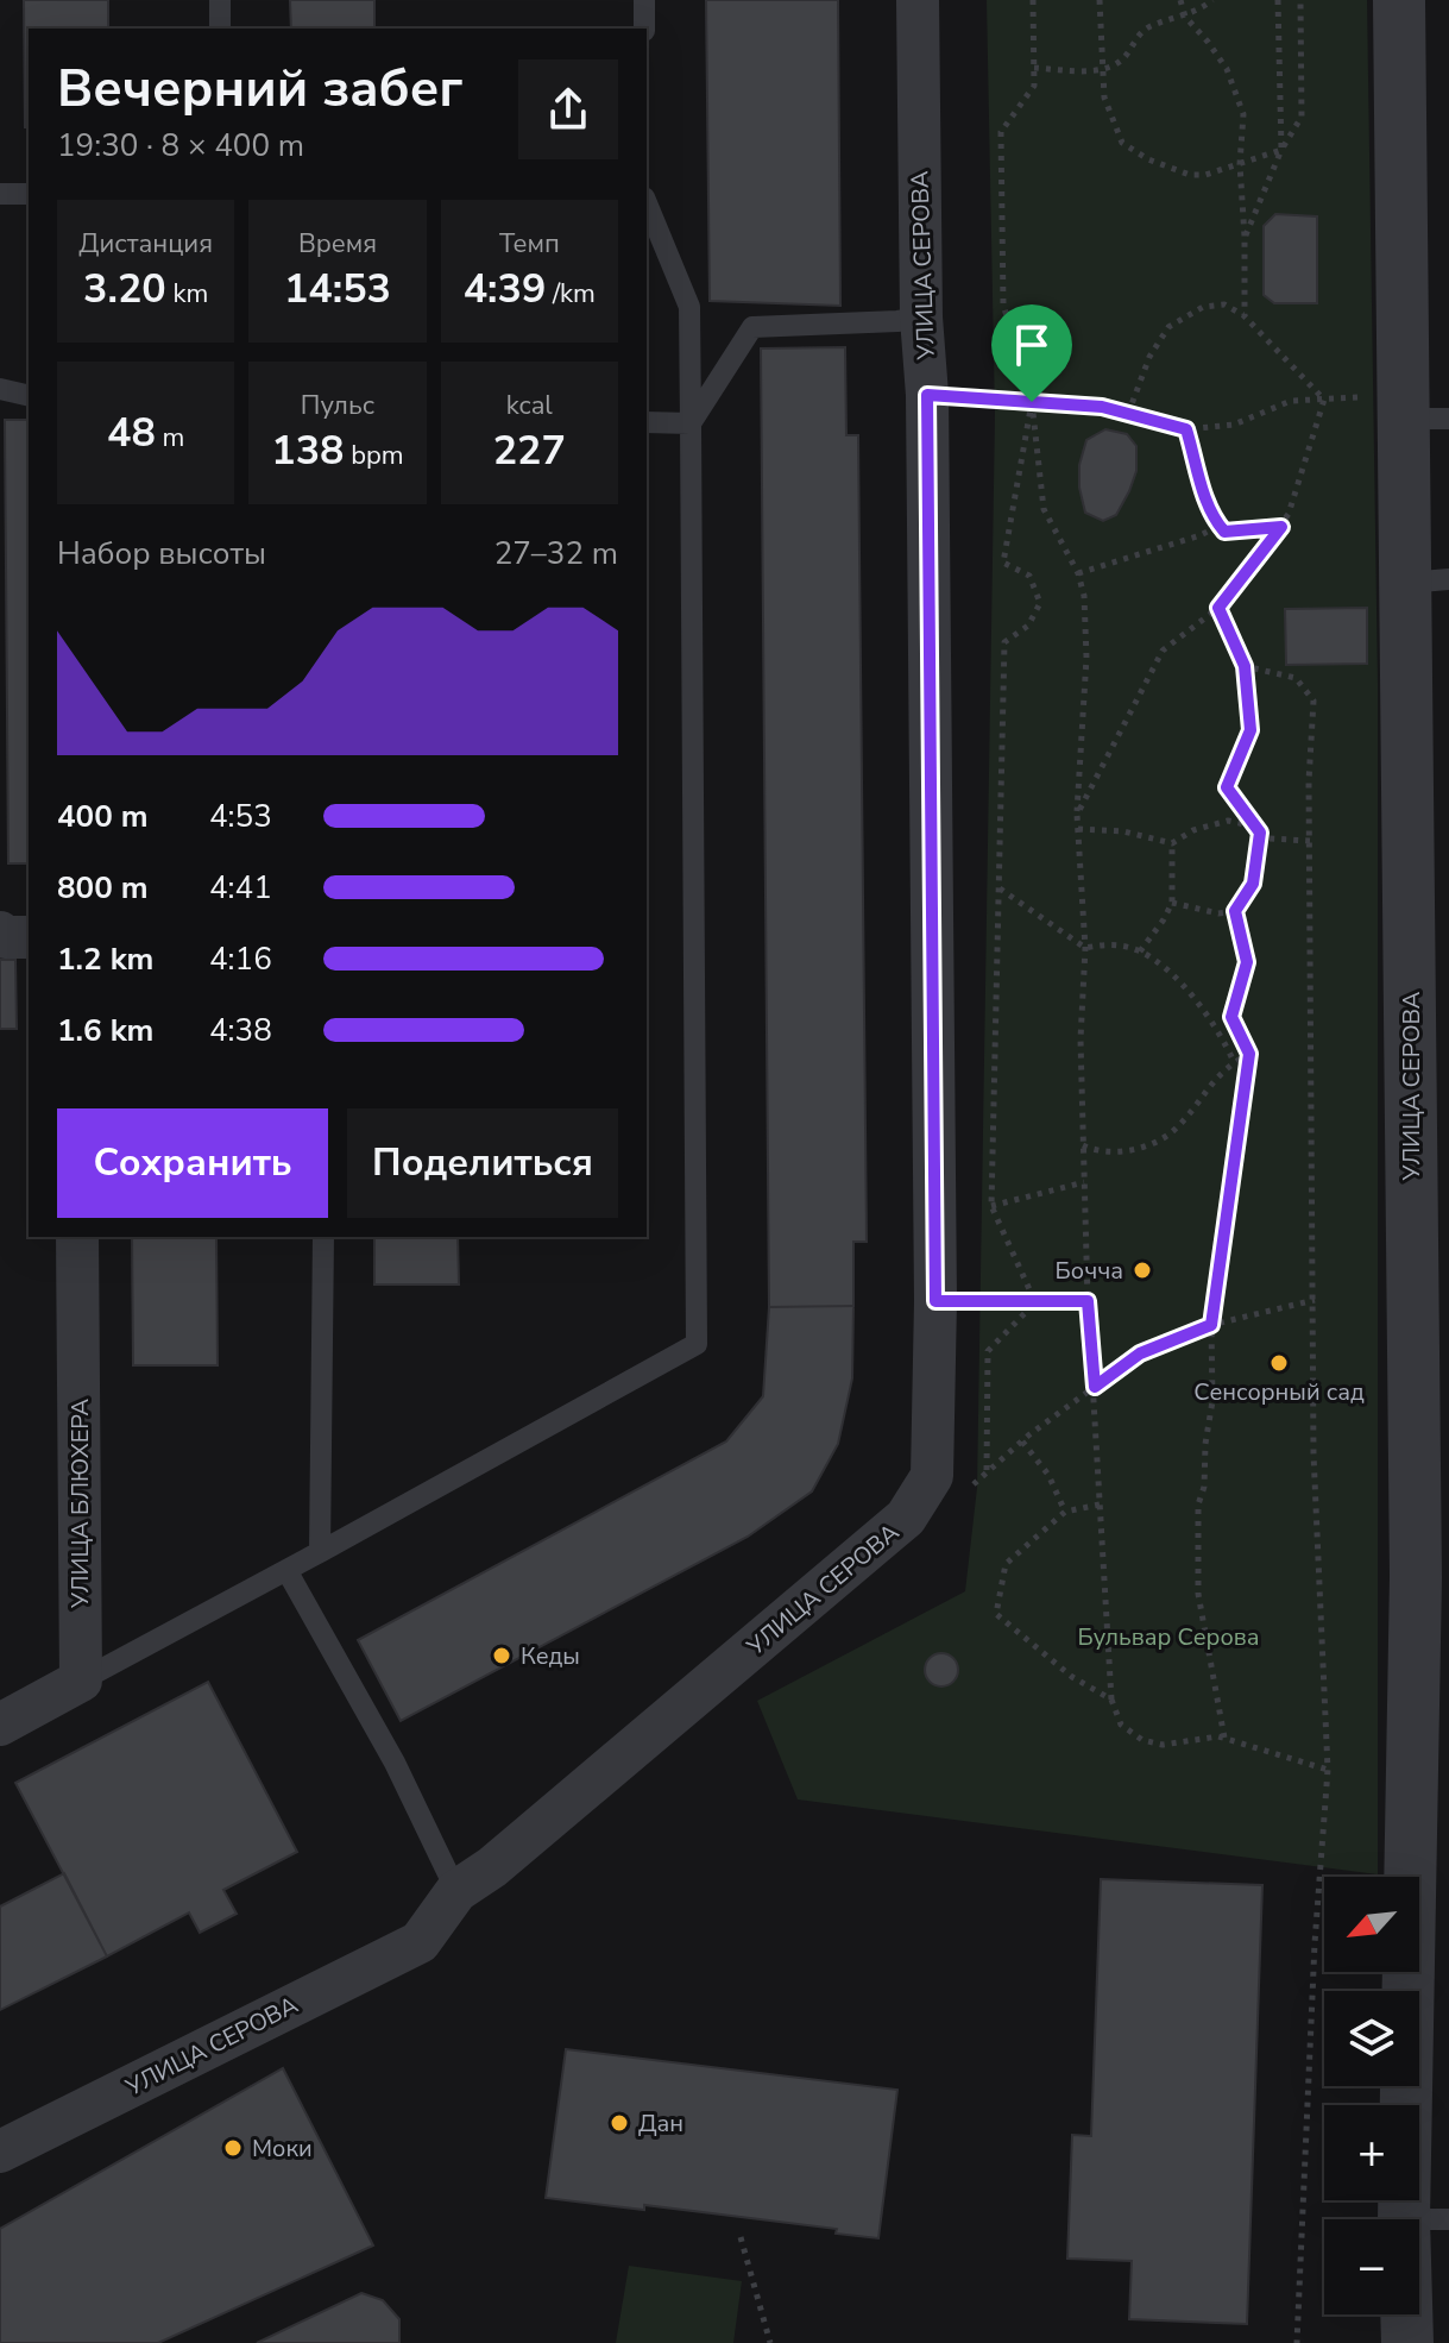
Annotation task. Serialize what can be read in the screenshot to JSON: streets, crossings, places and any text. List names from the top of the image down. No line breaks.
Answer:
{"streets":{"street":["УЛИЦА СЕРОВА","УЛИЦА БЛЮХЕРА"]},"parks":["Бульвар Серова"],"places":["Бочча","Сенсорный сад","Кеды","Дан","Моки"],"north":"bottom left","page":{"heading":["Вечерний забег","19:30 · 8 × 400 m"],"stats":[["Дистанция","3.20 km"],["Время","14:53"],["Темп","4:39 /km"],["48 m"],["Пульс","138 bpm"],["kcal","227"]],"chart":["Набор высоты","27–32 m"],"list":[{"name":"400 m","note":"4:53"},{"name":"800 m","note":"4:41"},{"name":"1.2 km","note":"4:16"},{"name":"1.6 km","note":"4:38"}],"buttons":["Сохранить","Поделиться"],"map_buttons":["+","−"]}}
